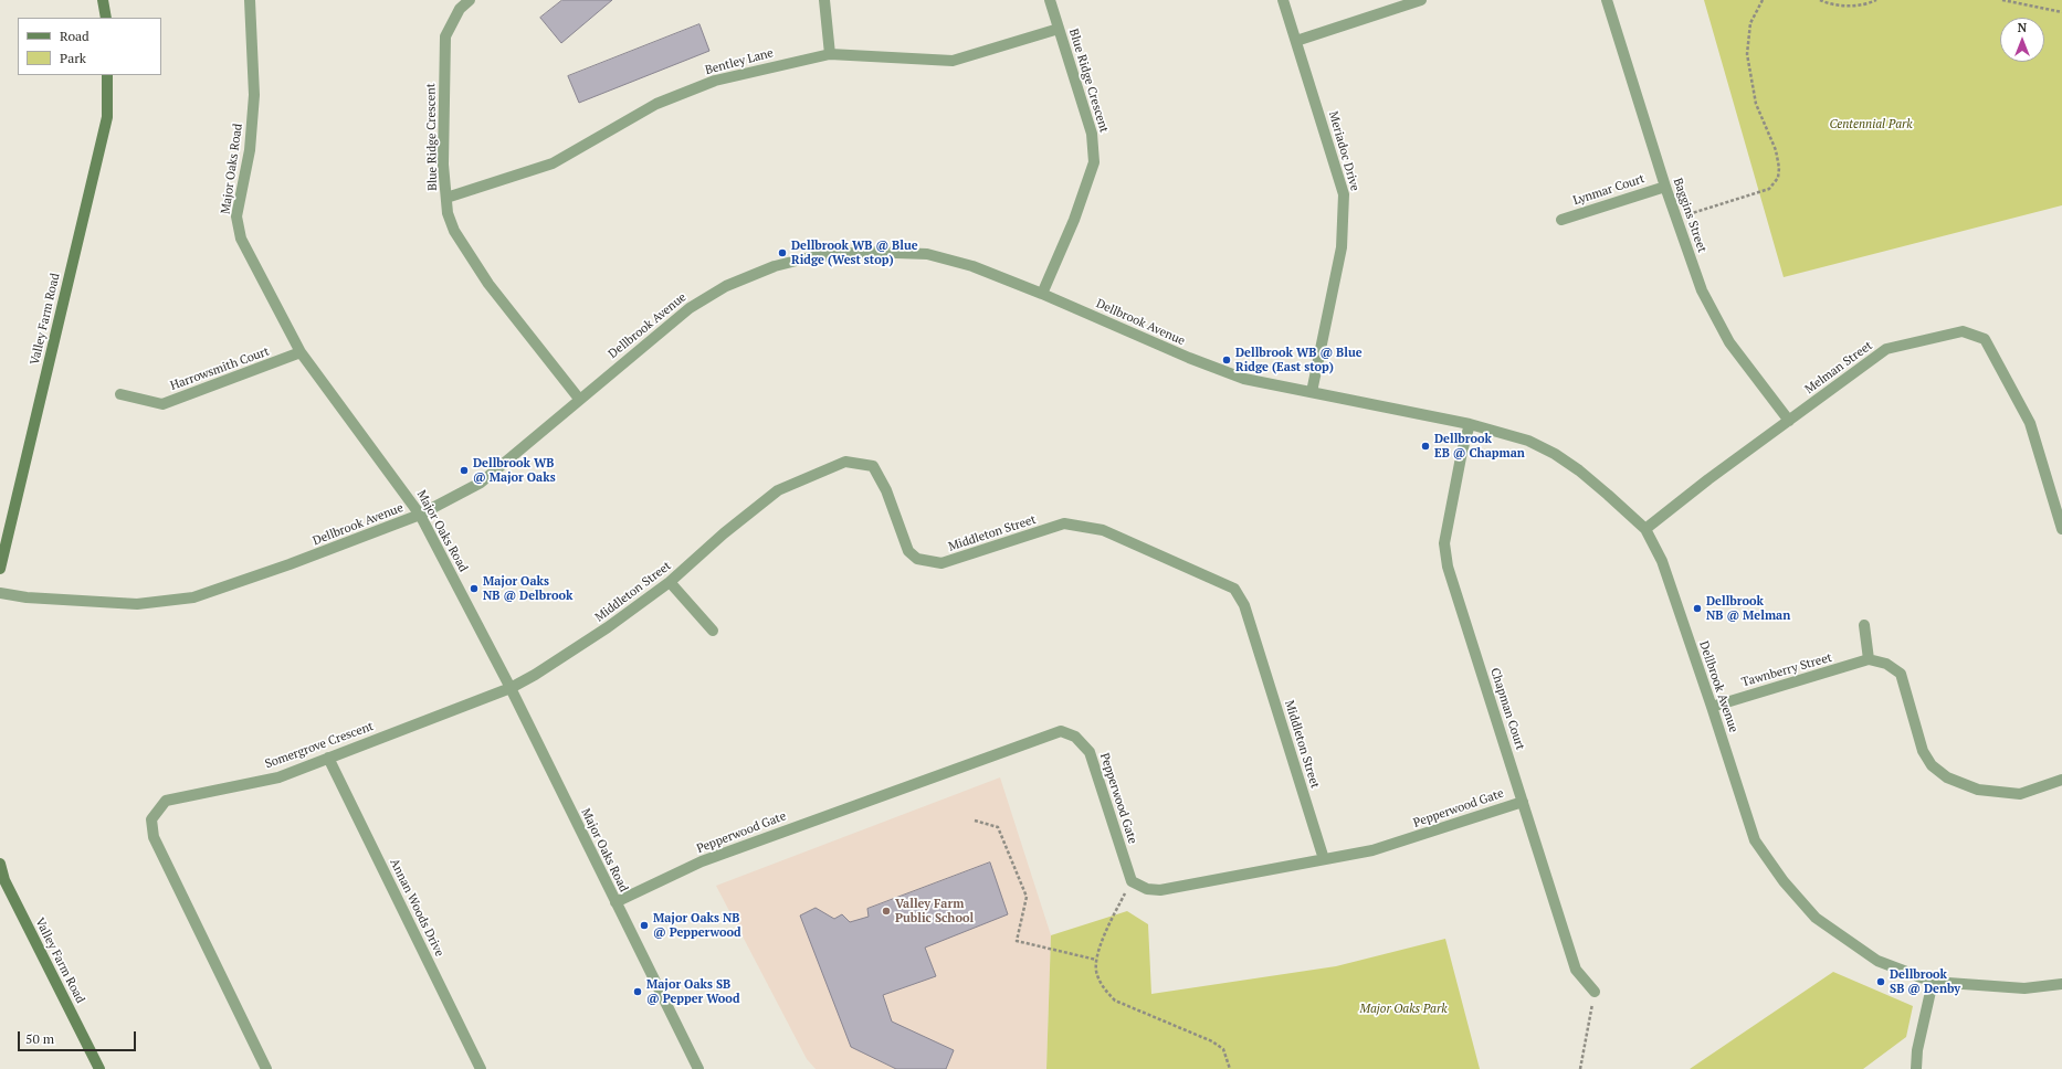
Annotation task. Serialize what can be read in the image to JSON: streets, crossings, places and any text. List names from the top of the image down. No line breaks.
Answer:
{"streets":{"street":["Bentley Lane","Blue Ridge Crescent","Meriadoc Drive","Major Oaks Road","Lynmar Court","Baggins Street","Valley Farm Road","Dellbrook Avenue","Melman Street","Harrowsmith Court","Middleton Street","Tawnberry Street","Chapman Court","Somergrove Crescent","Pepperwood Gate","Annan Woods Drive"]},"crossings":[["Bentley Lane","Blue Ridge Crescent"],["Blue Ridge Crescent","Dellbrook Avenue"],["Meriadoc Drive","Dellbrook Avenue"],["Major Oaks Road","Dellbrook Avenue"],["Major Oaks Road","Harrowsmith Court"],["Major Oaks Road","Middleton Street"],["Major Oaks Road","Somergrove Crescent"],["Major Oaks Road","Pepperwood Gate"],["Lynmar Court","Baggins Street"],["Baggins Street","Melman Street"],["Dellbrook Avenue","Melman Street"],["Dellbrook Avenue","Tawnberry Street"],["Dellbrook Avenue","Chapman Court"],["Middleton Street","Somergrove Crescent"],["Middleton Street","Pepperwood Gate"],["Chapman Court","Pepperwood Gate"],["Somergrove Crescent","Annan Woods Drive"]],"parks":["Centennial Park","Major Oaks Park"],"places":["Dellbrook WB @ Blue Ridge (West stop)","Dellbrook WB @ Blue Ridge (East stop)","Dellbrook EB @ Chapman","Dellbrook WB @ Major Oaks","Major Oaks NB @ Delbrook","Dellbrook NB @ Melman","Valley Farm Public School","Major Oaks NB @ Pepperwood","Dellbrook SB @ Denby","Major Oaks SB @ Pepper Wood"],"legend":["Road","Park"],"scale_bar":"50 m","north":"top"}
